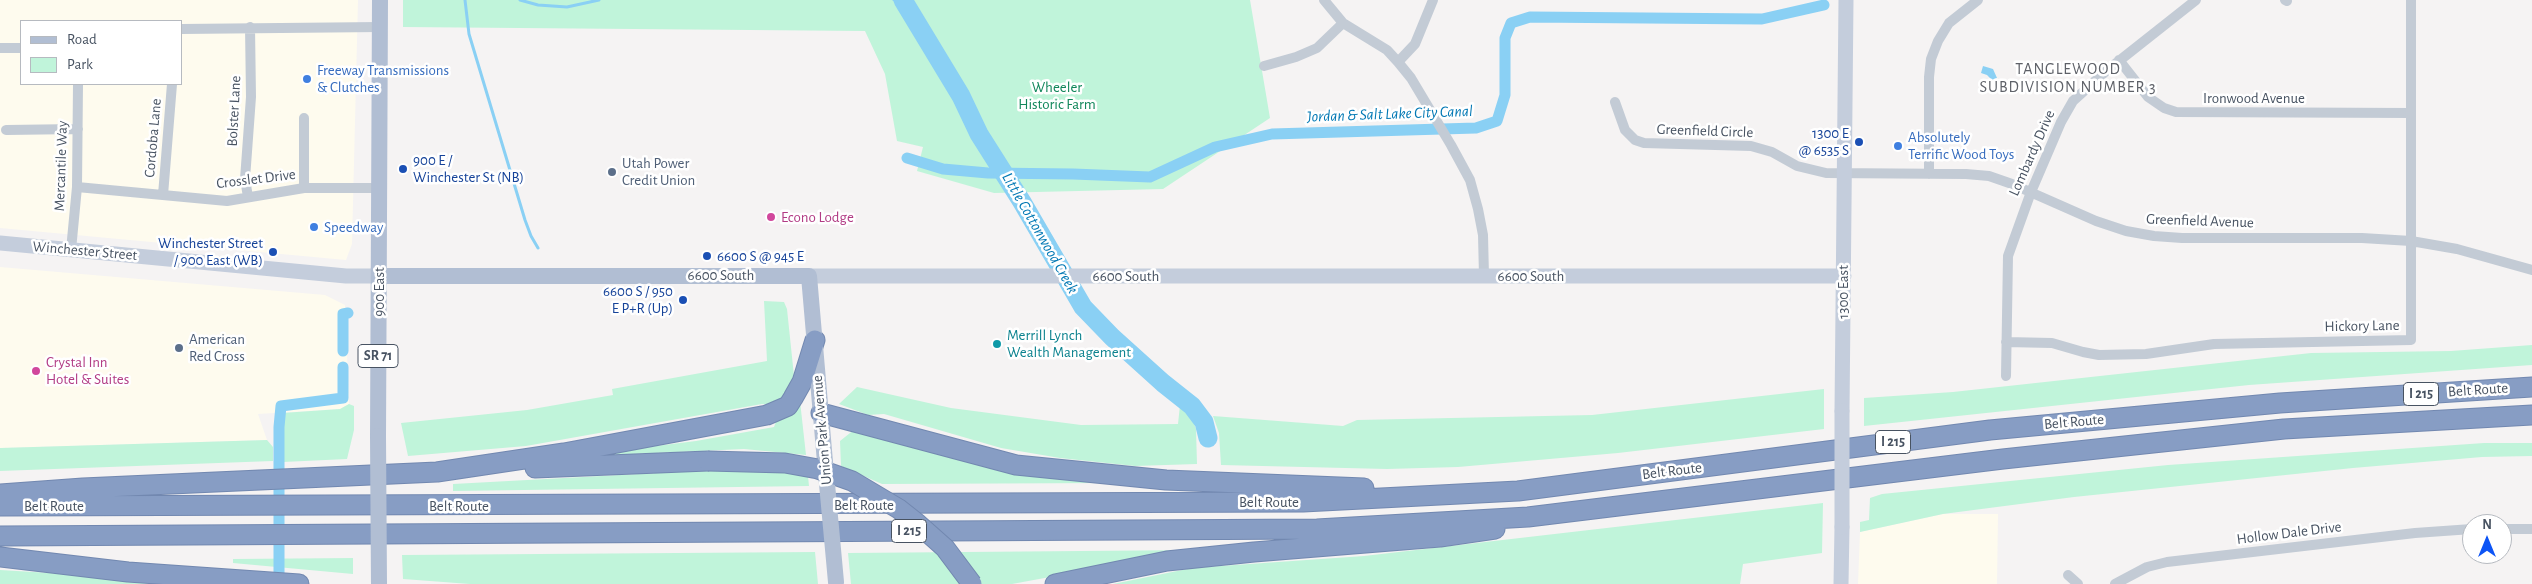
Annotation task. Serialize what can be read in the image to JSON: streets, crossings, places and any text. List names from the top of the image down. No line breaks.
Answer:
{"streets":{"highway":["Belt Route","I 215"],"main road":["Winchester Street","6600 South","900 East","1300 East","SR 71","Union Park Avenue"],"street":["Ironwood Avenue","Bolster Lane","Greenfield Circle","Cordoba Lane","Lombardy Drive","Mercantile Way","Crosslet Drive","Greenfield Avenue","Hickory Lane","Hollow Dale Drive"]},"crossings":[["Ironwood Avenue","Lombardy Drive"],["Ironwood Avenue","Hickory Lane"],["Bolster Lane","Crosslet Drive"],["Greenfield Circle","Greenfield Avenue"],["Greenfield Circle","1300 East"],["Cordoba Lane","Crosslet Drive"],["Lombardy Drive","Greenfield Avenue"],["Lombardy Drive","Hickory Lane"],["Mercantile Way","Crosslet Drive"],["Mercantile Way","Winchester Street"],["Crosslet Drive","900 East"],["Greenfield Avenue","1300 East"],["Greenfield Avenue","Hickory Lane"],["Winchester Street","6600 South"],["Winchester Street","900 East"],["6600 South","900 East"],["6600 South","1300 East"],["6600 South","Union Park Avenue"]],"districts":["TANGLEWOOD SUBDIVISION NUMBER 3"],"water":["Jordan & Salt Lake City Canal","Little Cottonwood Creek"],"parks":["Wheeler Historic Farm"],"places":["Freeway Transmissions & Clutches","1300 E @ 6535 S","Absolutely Terrific Wood Toys","900 E / Winchester St (NB)","Utah Power Credit Union","Econo Lodge","Speedway","Winchester Street / 900 East (WB)","6600 S @ 945 E","6600 S / 950 E P+R (Up)","Merrill Lynch Wealth Management","American Red Cross","Crystal Inn Hotel & Suites"],"legend":["Road","Park"],"north":"top"}
